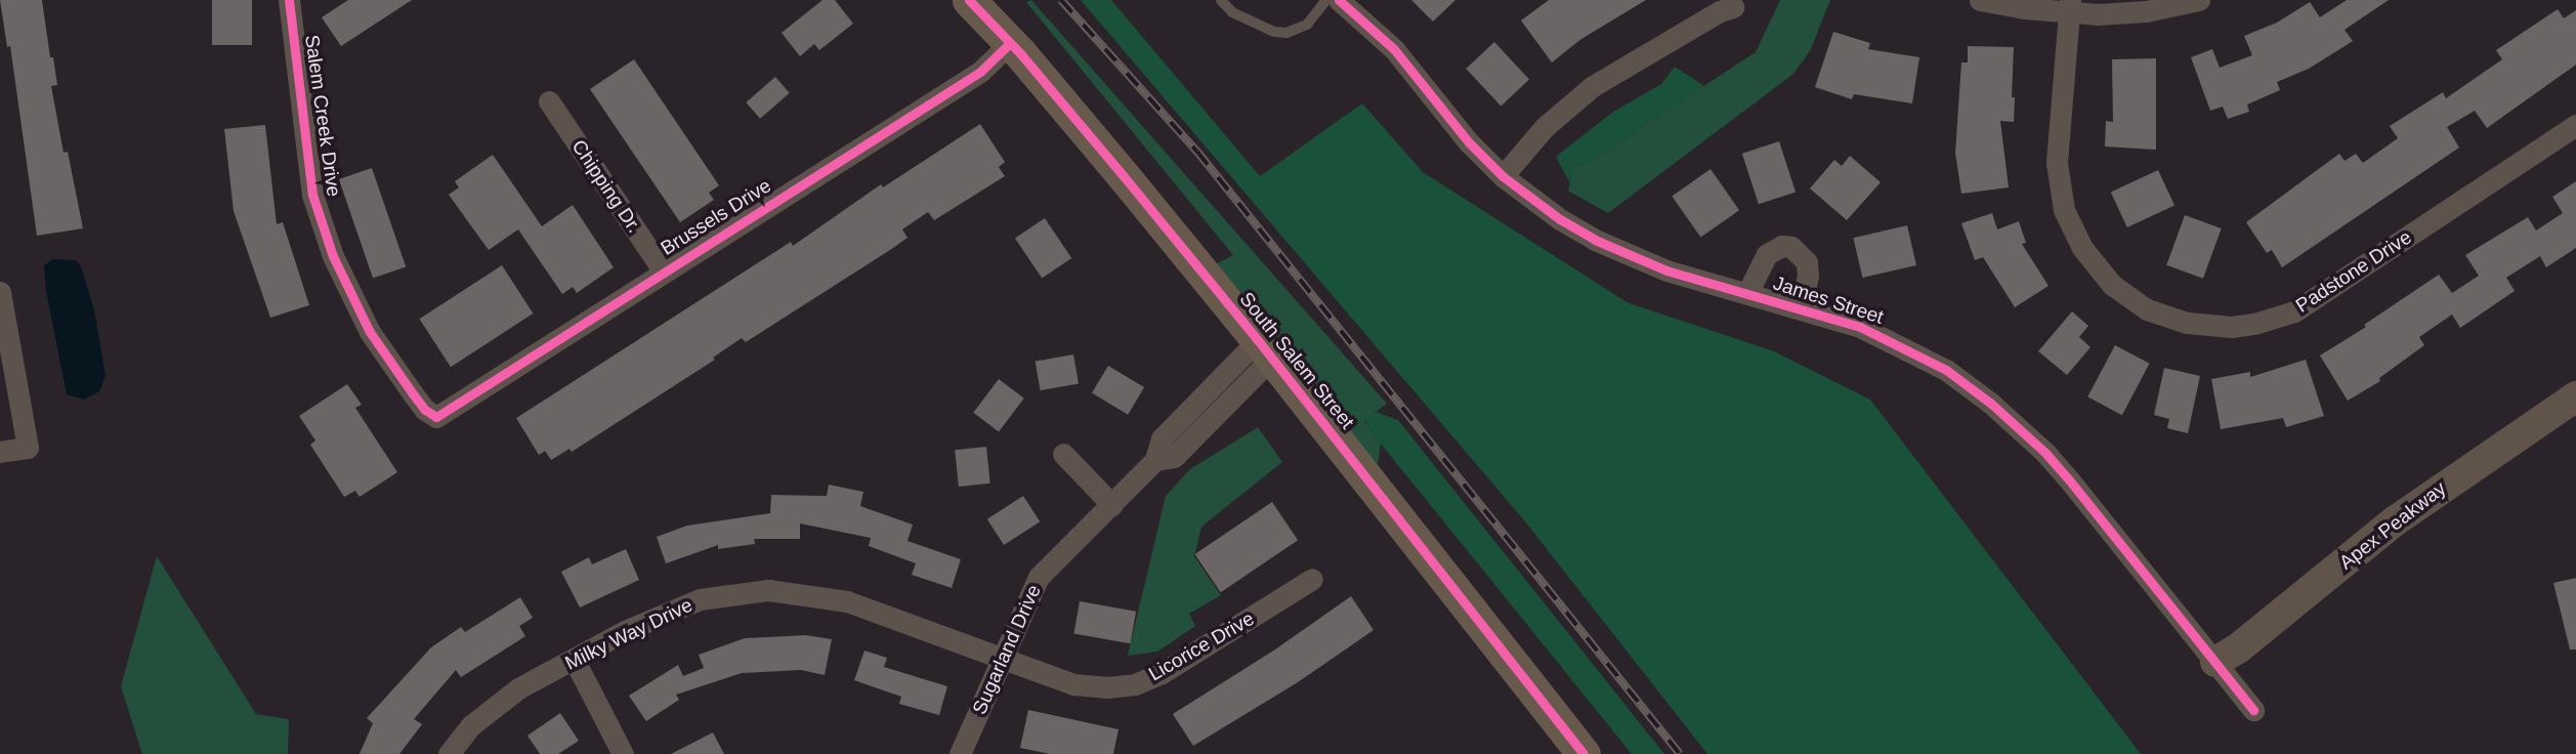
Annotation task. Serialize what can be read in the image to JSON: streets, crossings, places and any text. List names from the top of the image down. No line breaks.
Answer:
{"streets":{"main road":["South Salem Street","Apex Peakway"],"street":["Salem Creek Drive","Chipping Dr.","Brussels Drive","Padstone Drive","James Street","Milky Way Drive","Licorice Drive","Sugarland Drive"]},"crossings":[["Salem Creek Drive","Brussels Drive"],["Chipping Dr.","Brussels Drive"],["Brussels Drive","South Salem Street"],["James Street","Apex Peakway"],["South Salem Street","Sugarland Drive"],["Milky Way Drive","Licorice Drive"],["Milky Way Drive","Sugarland Drive"],["Licorice Drive","Sugarland Drive"]]}
